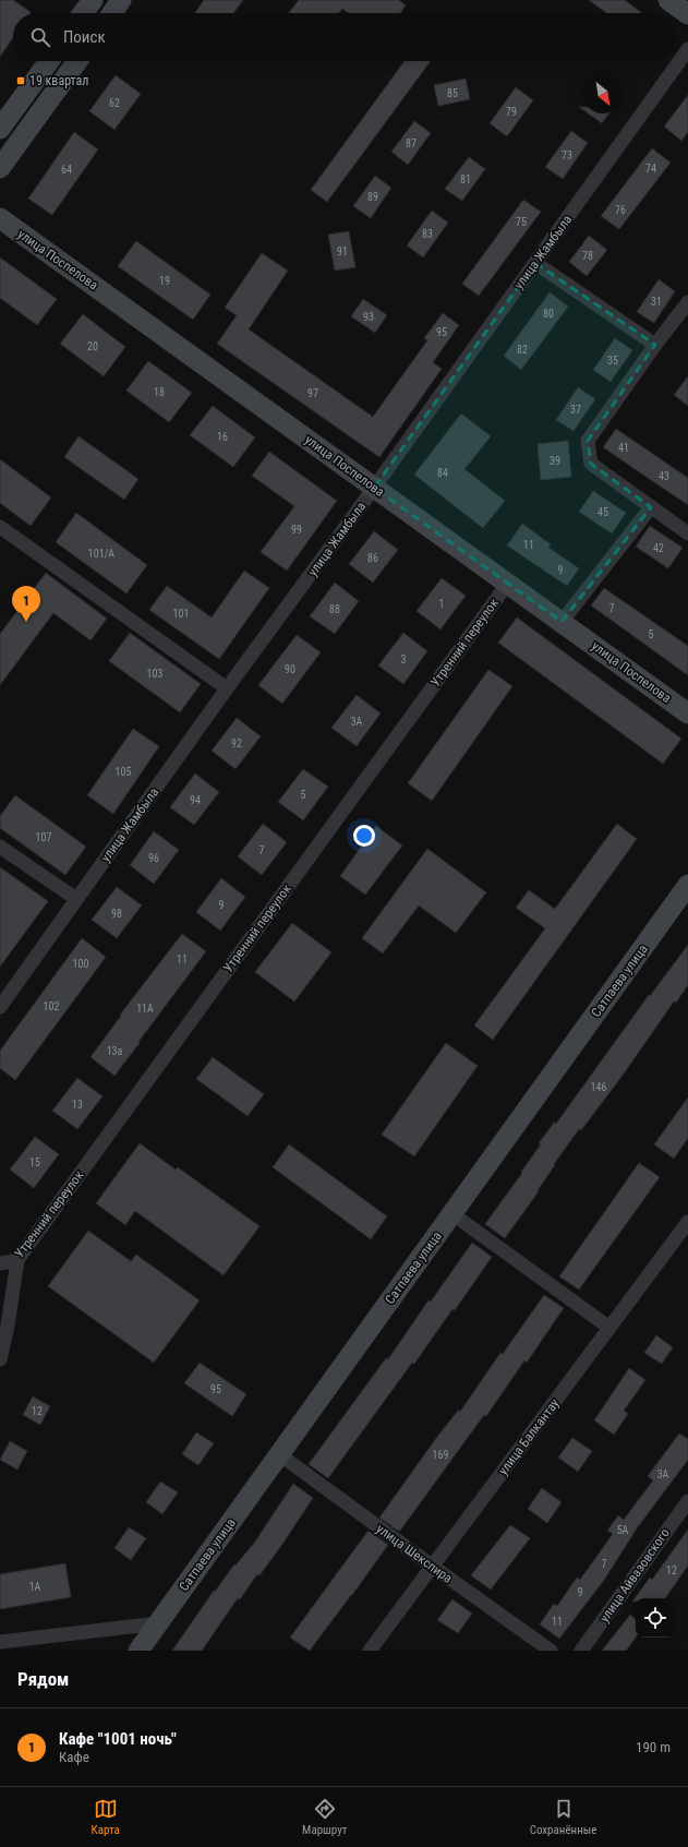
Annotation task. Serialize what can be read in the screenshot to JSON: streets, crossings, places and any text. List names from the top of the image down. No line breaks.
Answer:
{"streets":{"street":["улица Жамбыла","улица Поспелова","Утренний переулок","Сатпаева улица","улица Балкантау","улица Шекспира","улица Айвазовского"]},"crossings":[["улица Жамбыла","улица Поспелова"],["улица Поспелова","Утренний переулок"],["Сатпаева улица","улица Шекспира"],["улица Балкантау","улица Шекспира"]],"places":{"transit":["19 квартал"]},"house_numbers":["85","62","79","87","73","74","64","81","89","76","75","83","91","78","19","31","80","93","95","20","82","35","18","97","37","16","41","39","84","43","45","99","11","42","101/А","86","9","1","7","88","101","5","3","90","103","3А","92","105","5","94","107","7","96","9","98","11","100","102","11А","13а","146","13","15","95","12","169","3А","5А","7","12","1А","9","11"],"north":"bottom right","page":{"search":"Поиск","pins":"1","heading":"Рядом","list":[{"mark":"1","name":"Кафе \"1001 ночь\"","note":"Кафе","value":"190 m"}],"nav":["Карта","Маршрут","Сохранённые"]}}
